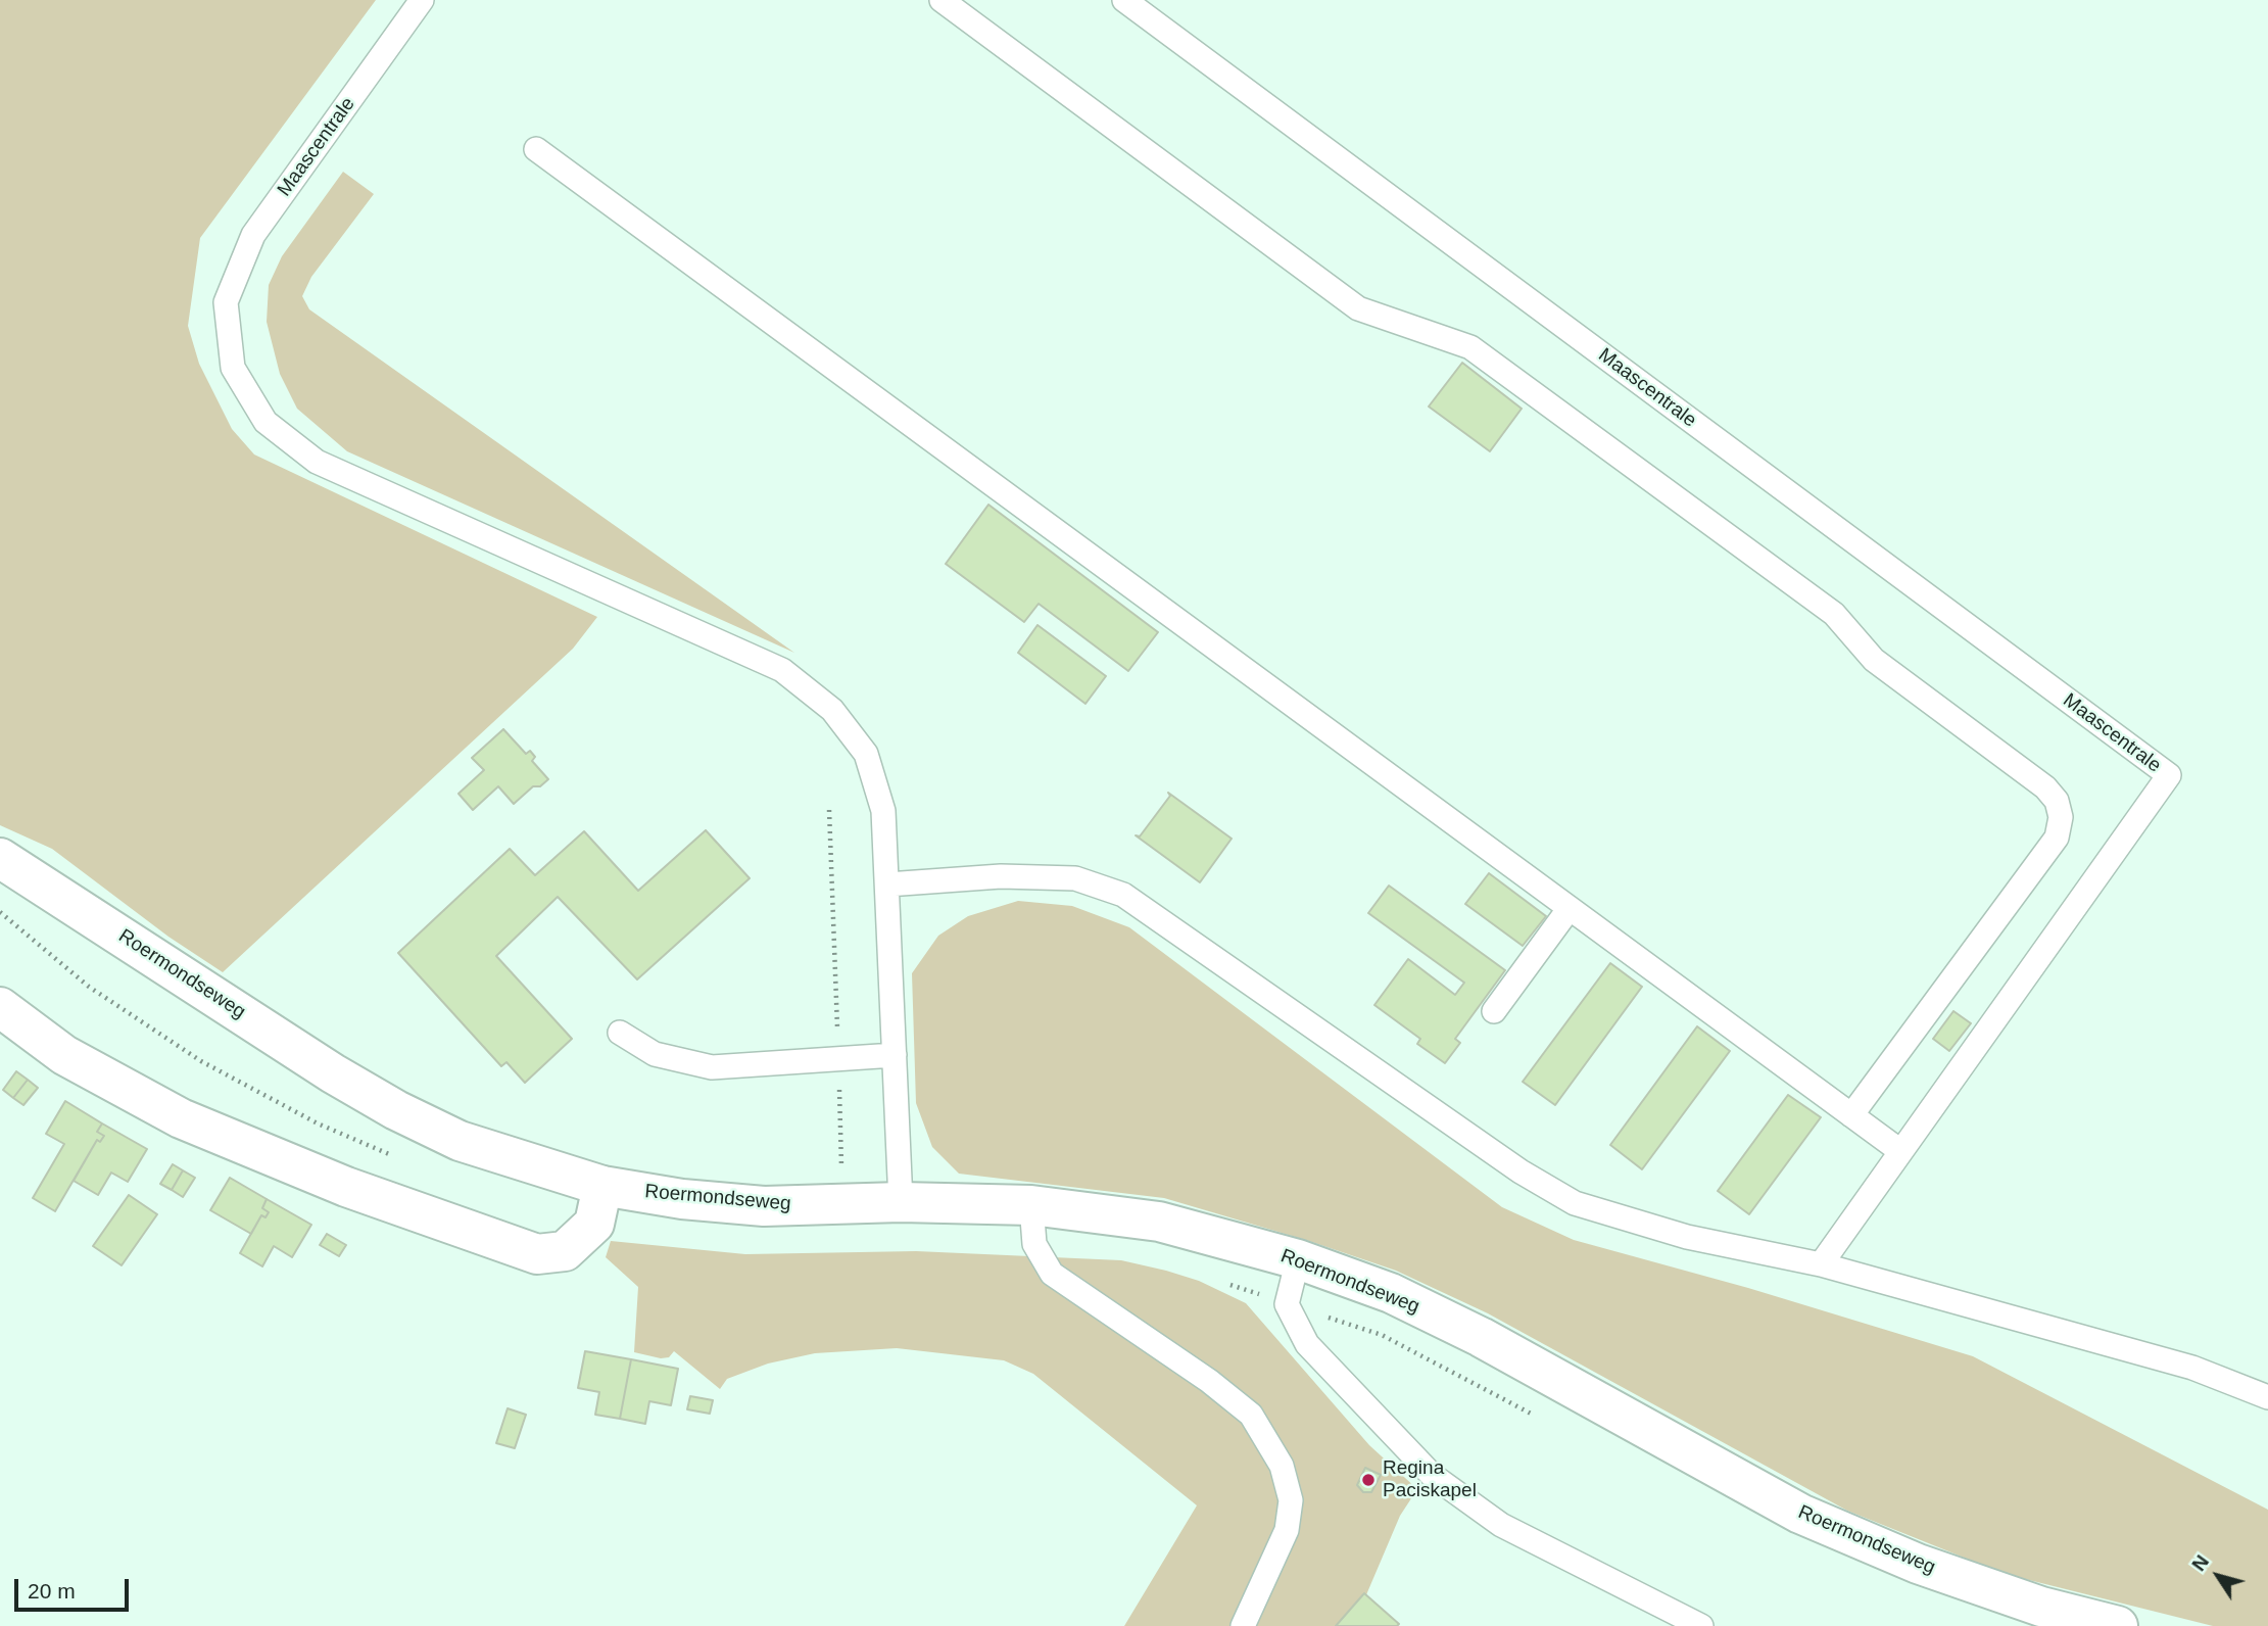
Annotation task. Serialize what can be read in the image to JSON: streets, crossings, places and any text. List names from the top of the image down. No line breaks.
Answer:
{"streets":{"main road":["Roermondseweg"],"lane":["Maascentrale"]},"places":["Regina Paciskapel"],"scale_bar":"20 m","north":"top left"}
